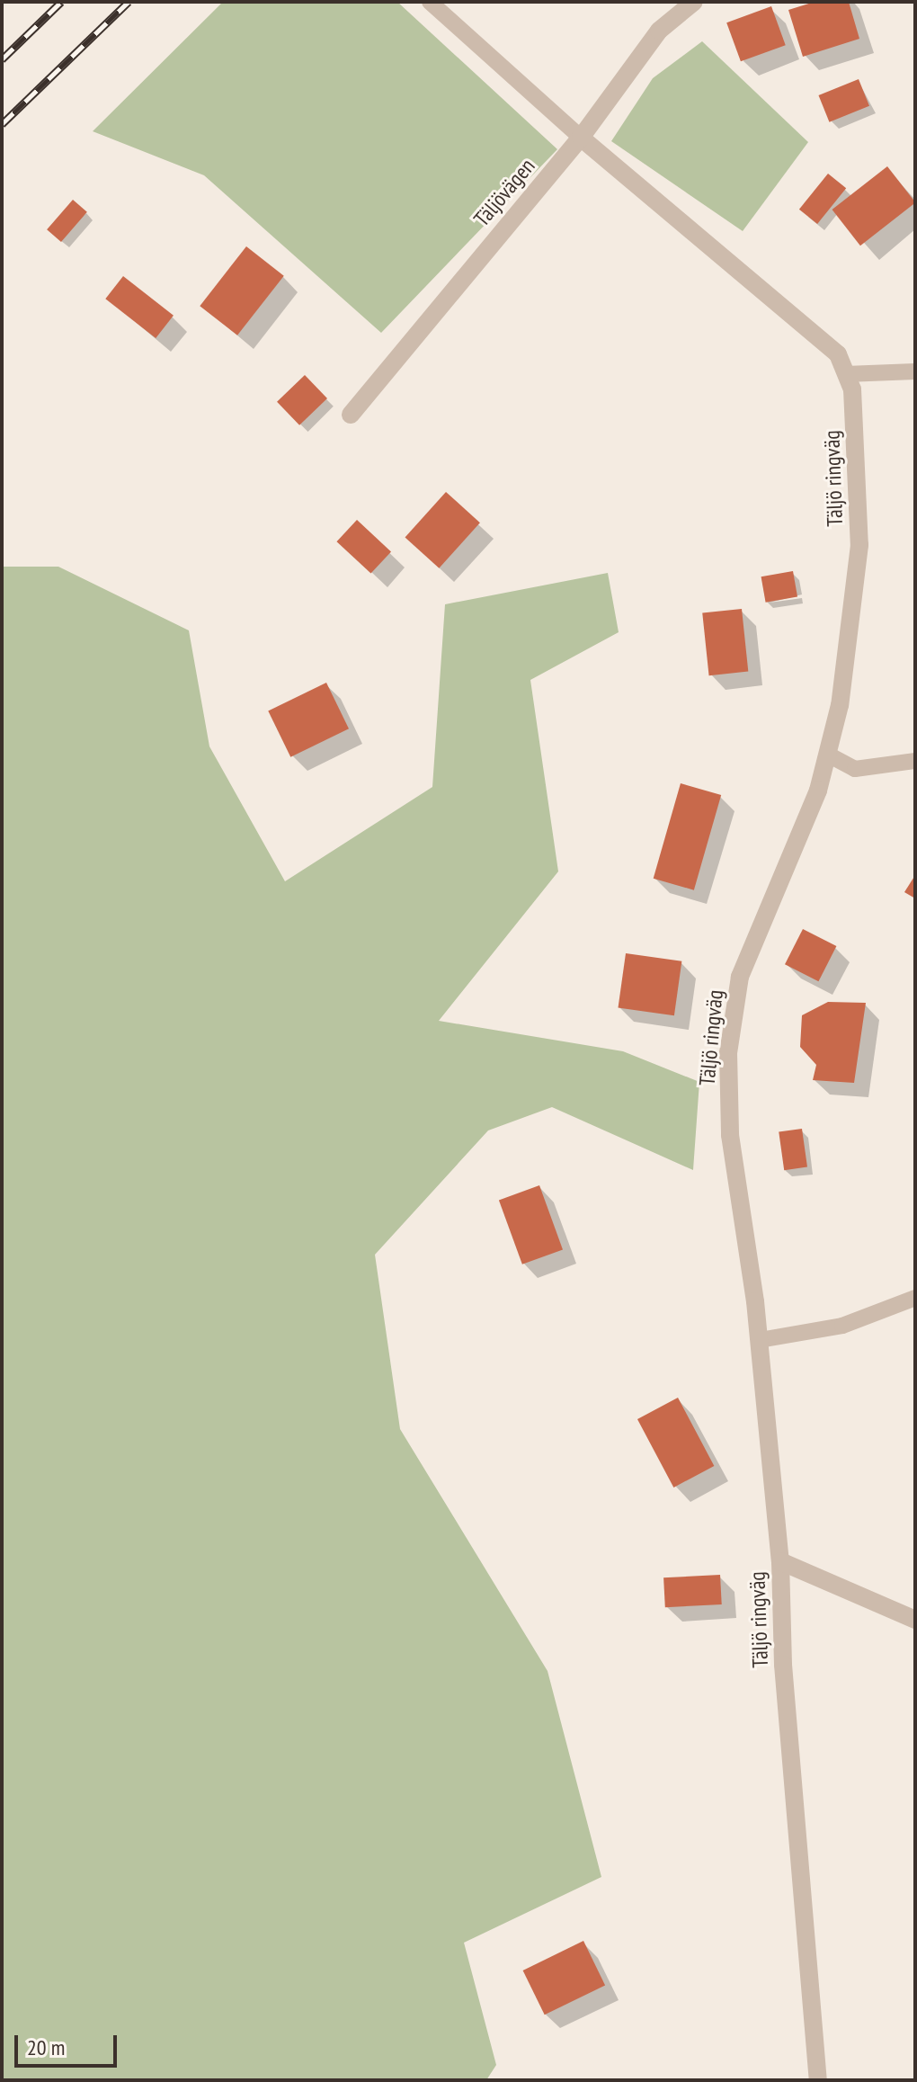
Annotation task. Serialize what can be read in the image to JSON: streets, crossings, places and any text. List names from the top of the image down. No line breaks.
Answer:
{"streets":{"street":["Täljövägen","Täljö ringväg"]},"crossings":[["Täljövägen","Täljö ringväg"]],"scale_bar":"20 m"}
